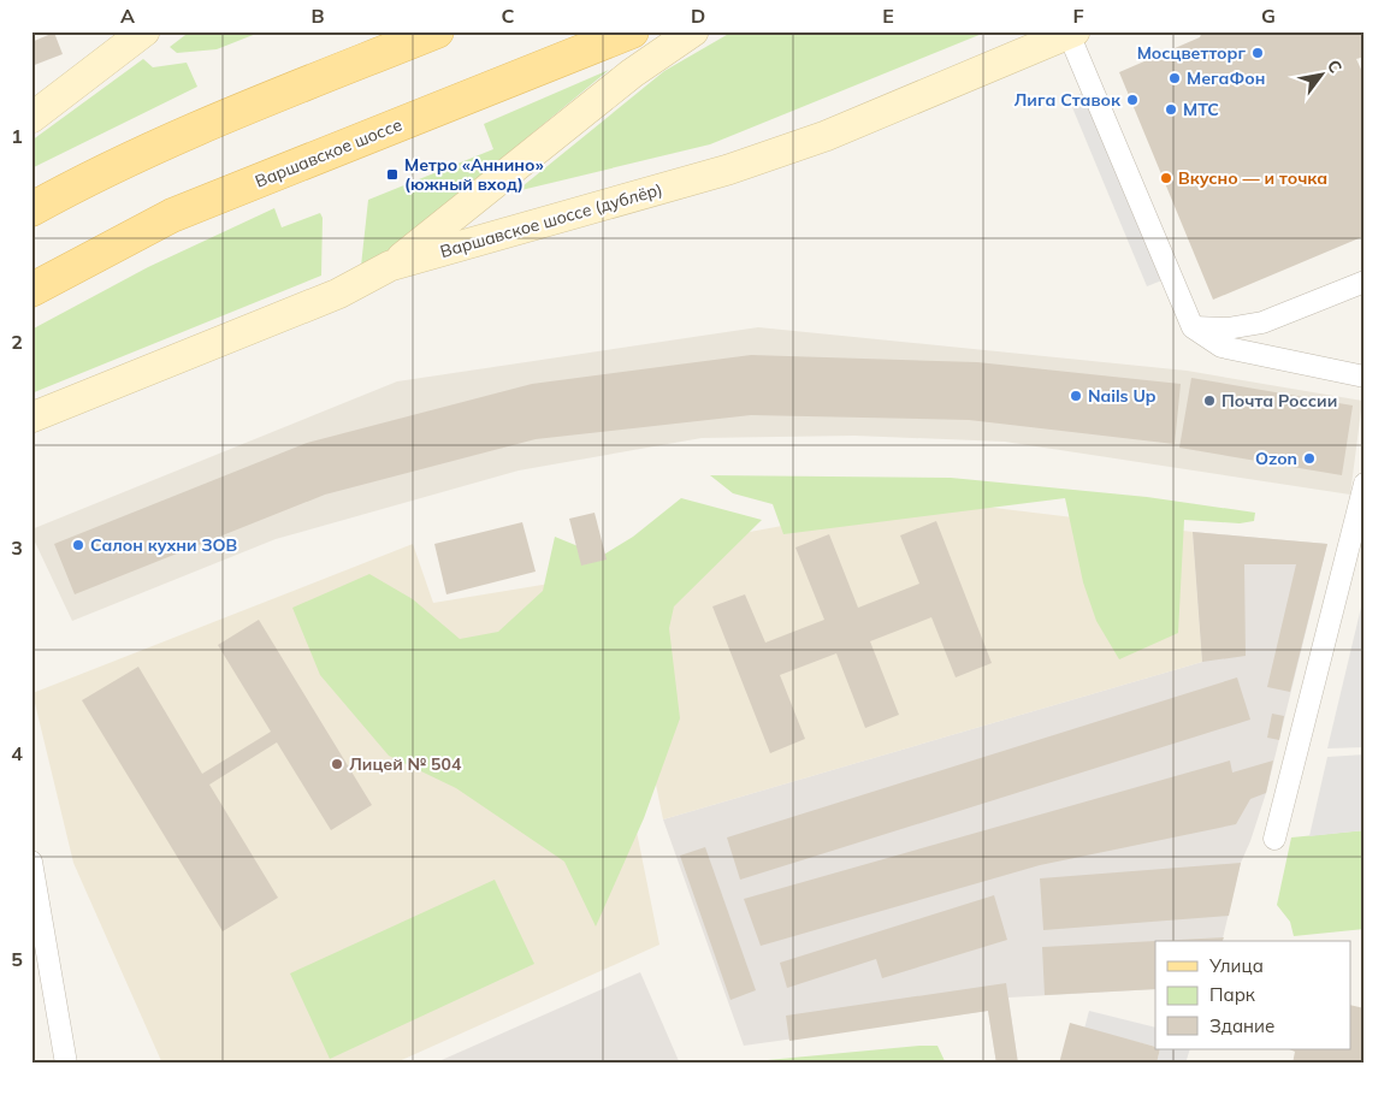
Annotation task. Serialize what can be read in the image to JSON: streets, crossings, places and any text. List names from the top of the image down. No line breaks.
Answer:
{"streets":{"main road":["Варшавское шоссе","Варшавское шоссе (дублёр)"]},"places":{"other":["Мосцветторг","МегаФон","Лига Ставок","МТС","Вкусно — и точка","Nails Up","Почта России","Ozon","Салон кухни ЗОВ","Лицей № 504"],"transit":["Метро «Аннино» (южный вход)"]},"legend":["Улица","Парк","Здание"],"north":"top right","grid":{"columns":["A","B","C","D","E","F","G"],"rows":["1","2","3","4","5"]}}
